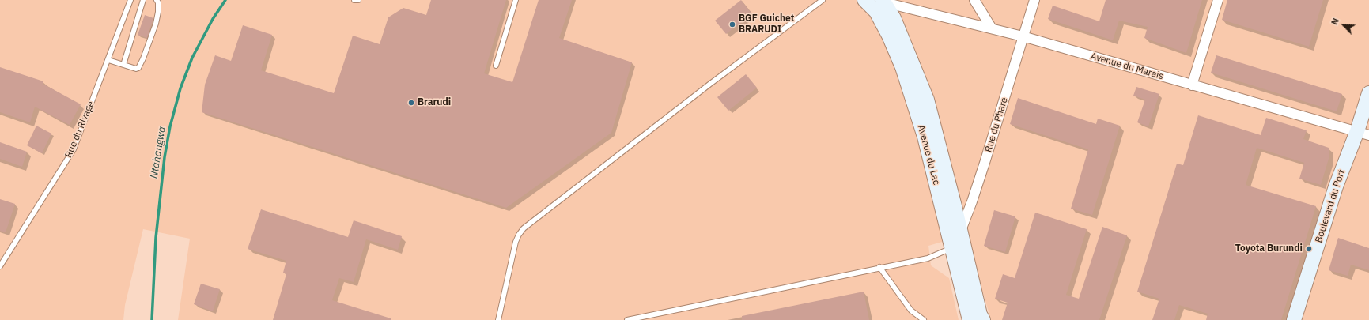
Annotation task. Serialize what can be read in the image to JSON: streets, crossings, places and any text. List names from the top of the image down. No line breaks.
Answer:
{"streets":{"main road":["Avenue du Lac","Boulevard du Port"],"street":["Avenue du Marais","Rue du Phare"],"lane":["Rue du Rivage"]},"crossings":[["Avenue du Marais","Rue du Phare"],["Avenue du Marais","Avenue du Lac"],["Avenue du Marais","Boulevard du Port"],["Rue du Phare","Avenue du Lac"]],"water":["Ntahangwa"],"places":["BGF Guichet BRARUDI","Brarudi","Toyota Burundi"],"north":"top left"}
